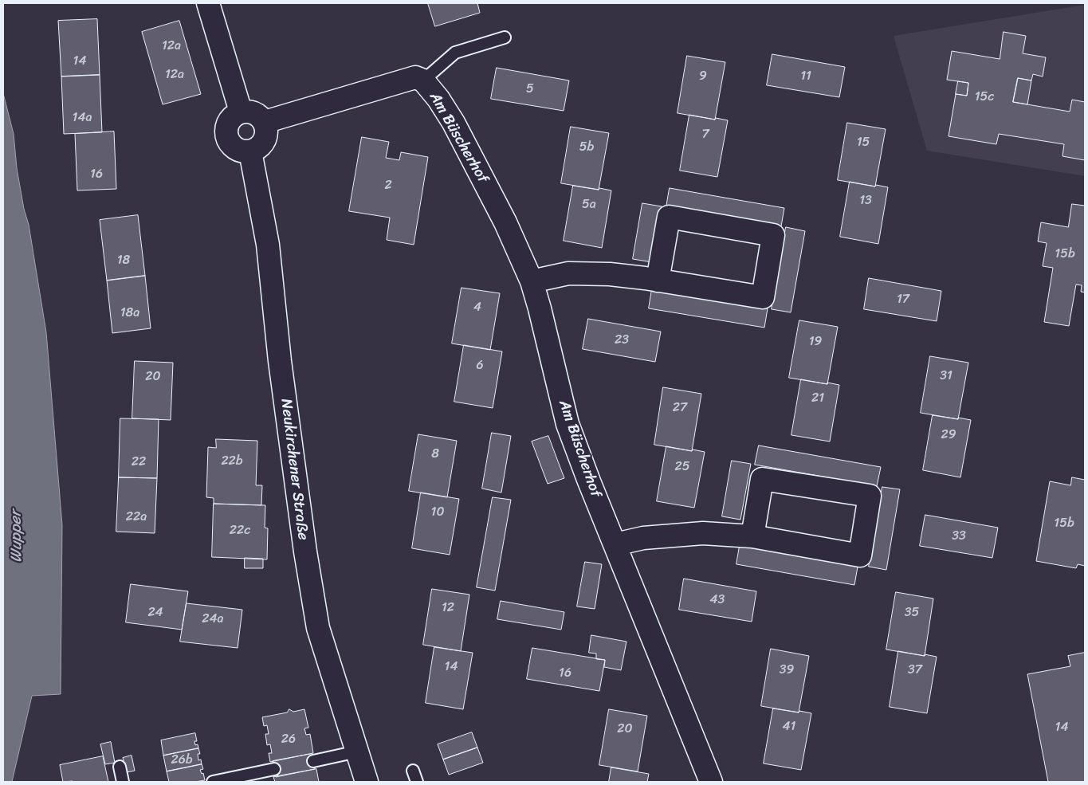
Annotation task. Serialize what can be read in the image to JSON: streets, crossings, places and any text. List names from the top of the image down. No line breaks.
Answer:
{"streets":{"street":["Am Büscherhof","Neukirchener Straße"]},"crossings":[["Am Büscherhof","Neukirchener Straße"]],"water":["Wupper"],"house_numbers":["12a","14","12a","9","11","5","15c","14a","7","15","5b","16","2","13","5a","15b","18","17","4","18a","23","19","6","31","20","21","27","29","8","22b","22","25","10","22a","15b","22c","33","43","12","24","35","24a","14","39","37","16","41","14","20","26","26b"]}
